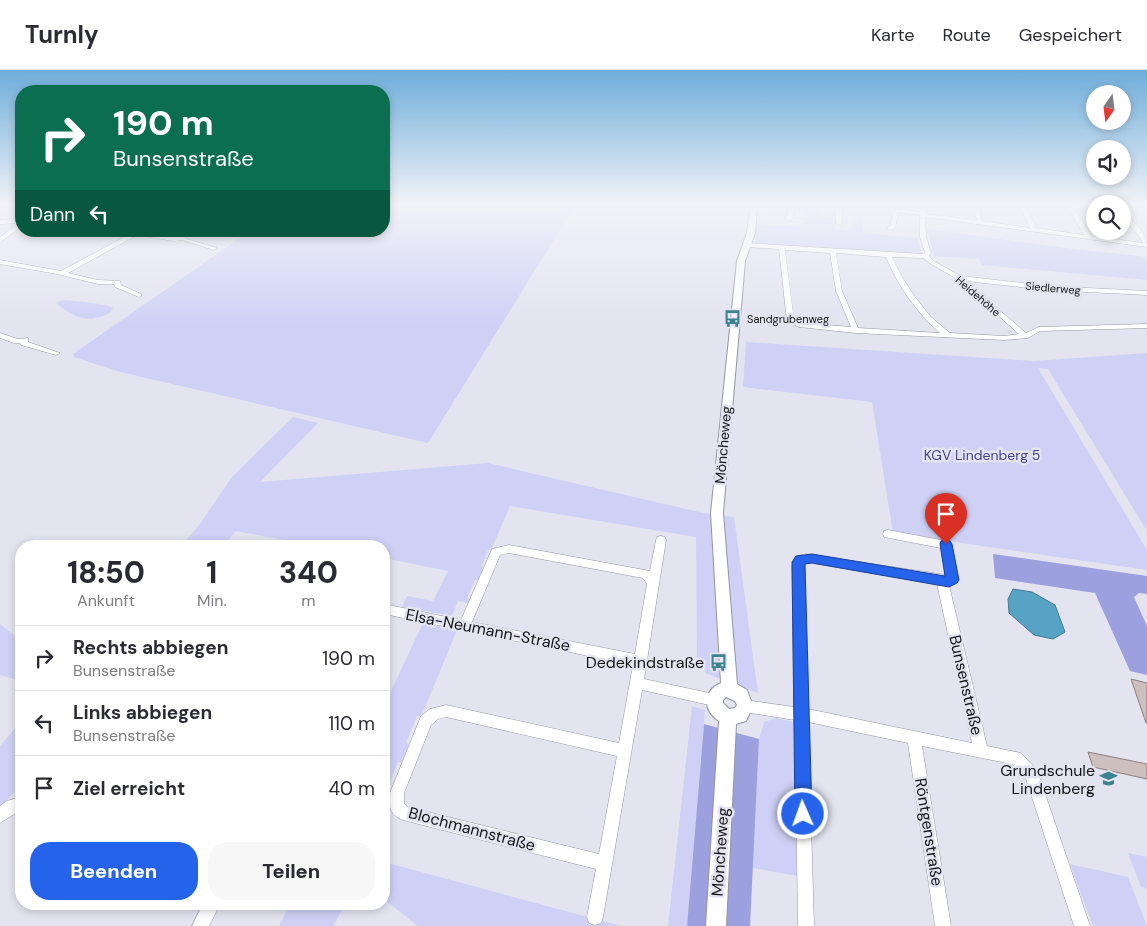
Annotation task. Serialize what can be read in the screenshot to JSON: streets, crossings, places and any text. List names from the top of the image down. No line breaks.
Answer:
{"streets":{"main road":["Möncheweg"],"street":["Siedlerweg","Heidehöhe","Elsa-Neumann-Straße","Bunsenstraße","Blochmannstraße","Röntgenstraße"]},"crossings":[["Siedlerweg","Heidehöhe"]],"parks":["KGV Lindenberg 5"],"places":{"bus stop":["Sandgrubenweg","Dedekindstraße"],"school or university":["Grundschule Lindenberg"]},"north":"bottom","page":{"header":"Turnly","nav":["Karte","Route","Gespeichert"],"turn":["190 m","Bunsenstraße"],"then":"Dann","eta":["18:50","Ankunft","1","Min.","340","m"],"list":[{"name":"Rechts abbiegen","note":"Bunsenstraße","value":"190 m"},{"name":"Links abbiegen","note":"Bunsenstraße","value":"110 m"},{"name":"Ziel erreicht","value":"40 m"}],"buttons":["Beenden","Teilen"]}}
